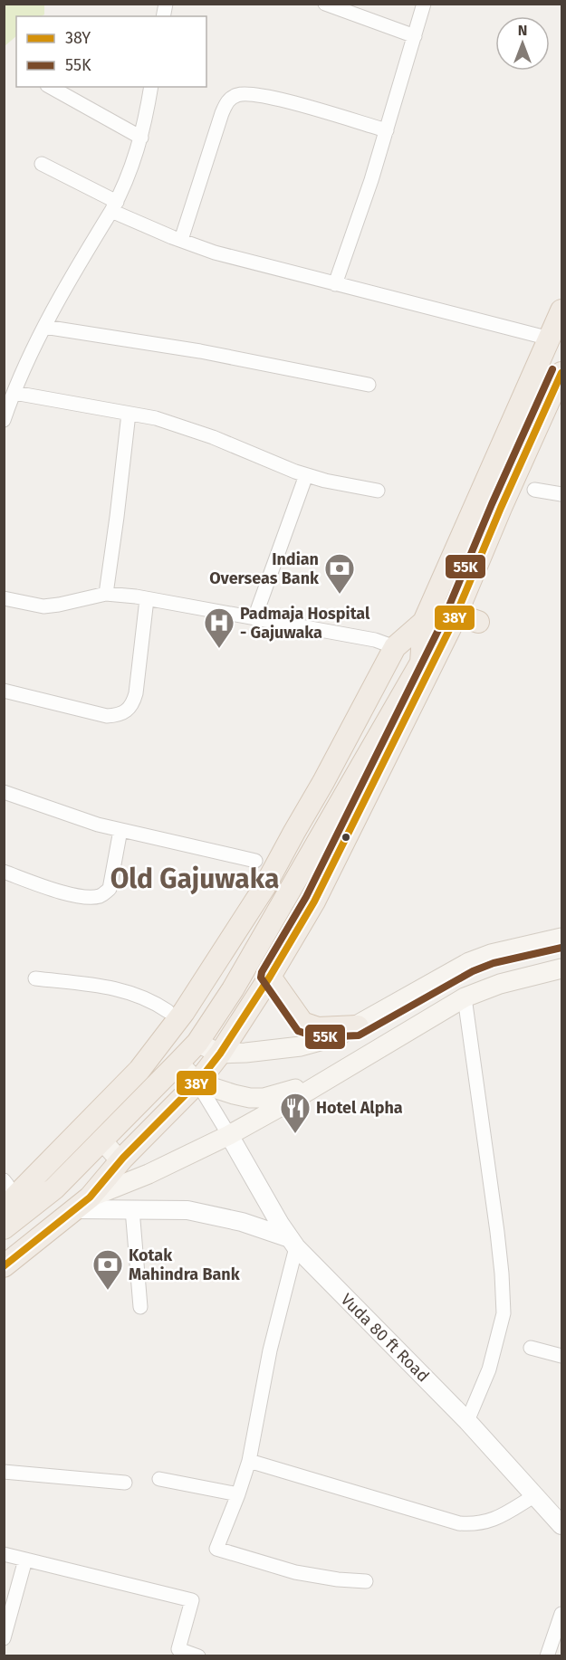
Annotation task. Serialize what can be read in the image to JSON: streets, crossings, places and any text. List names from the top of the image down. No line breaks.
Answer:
{"streets":{"street":["Vuda 80 ft Road"]},"districts":["Old Gajuwaka"],"places":{"bank":["Indian Overseas Bank","Kotak Mahindra Bank"],"hospital":["Padmaja Hospital - Gajuwaka"],"restaurant":["Hotel Alpha"]},"lines":["transit line 55K","transit line 38Y"],"legend":["38Y","55K"],"north":"top"}
